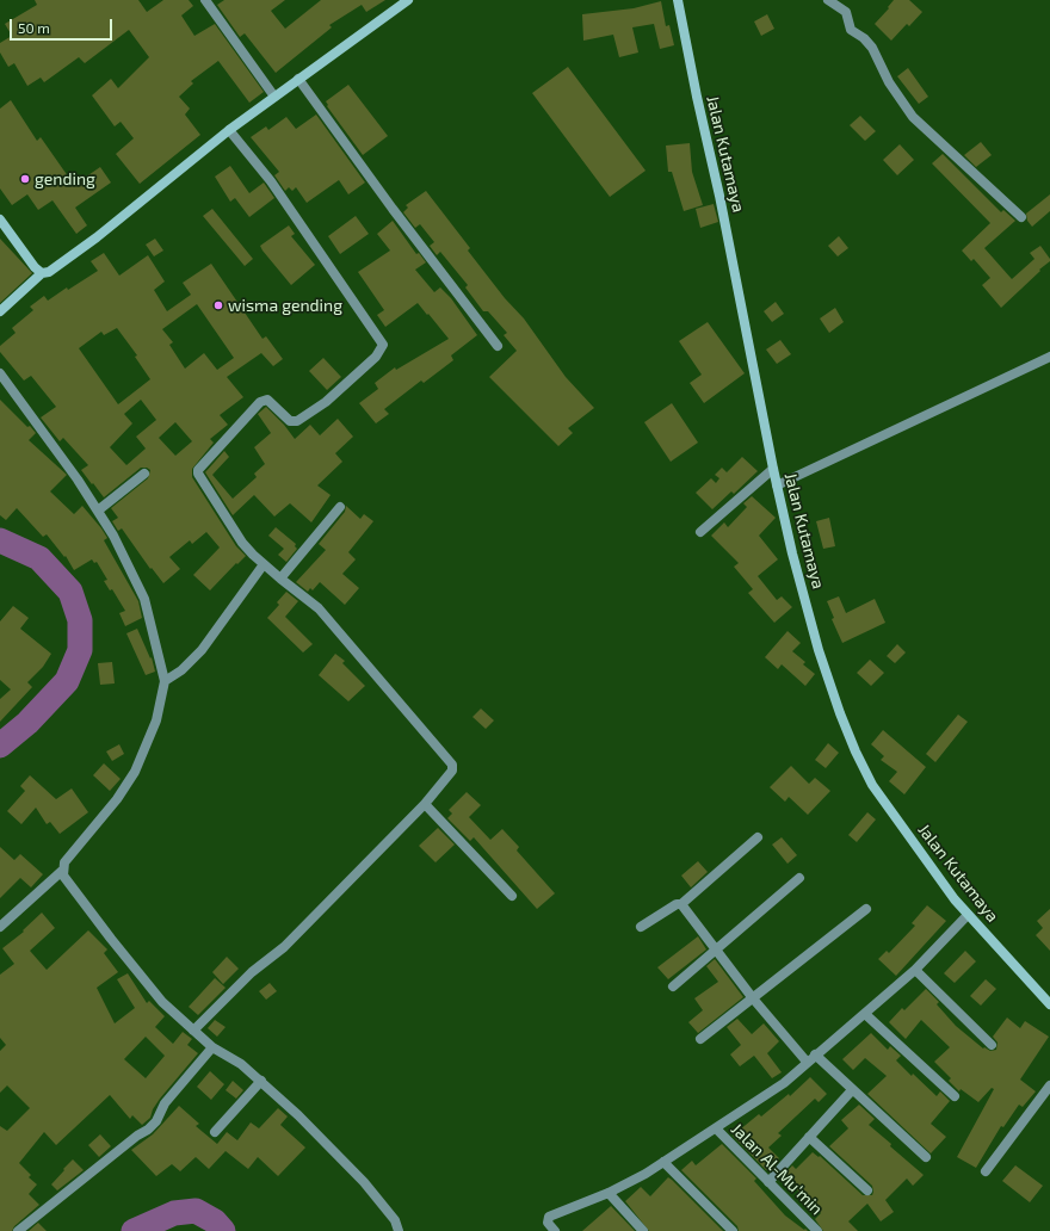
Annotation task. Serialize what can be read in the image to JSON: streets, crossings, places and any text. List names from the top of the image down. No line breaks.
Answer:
{"streets":{"main road":["Jalan Kutamaya"],"street":["Jalan Al-Mu'min"]},"places":["gending","wisma gending"],"scale_bar":"50 m"}
